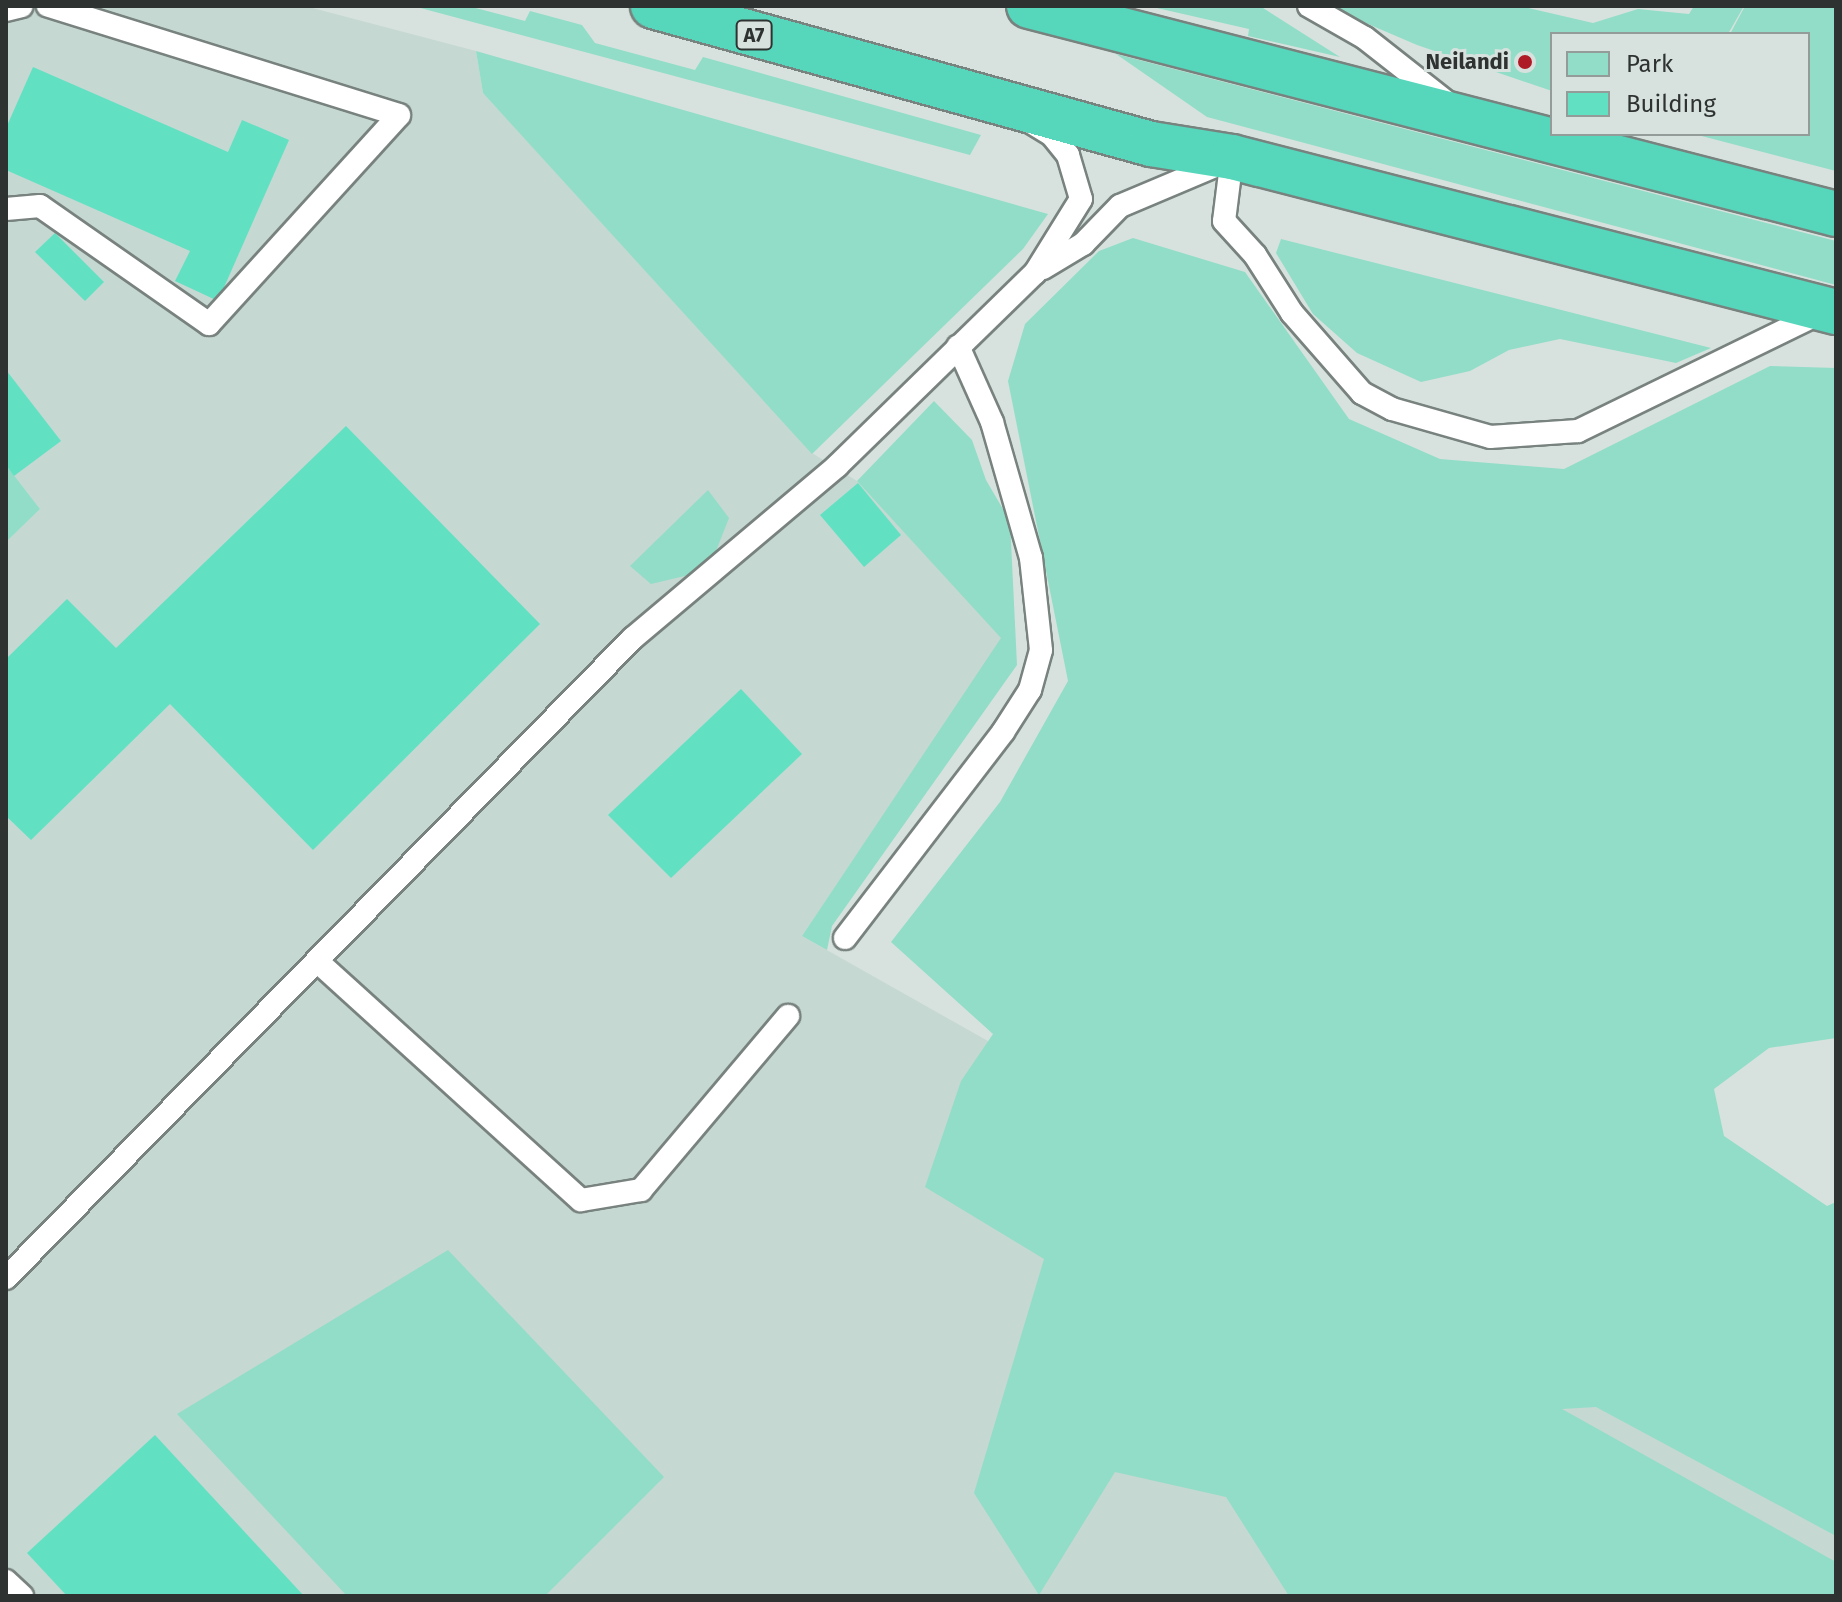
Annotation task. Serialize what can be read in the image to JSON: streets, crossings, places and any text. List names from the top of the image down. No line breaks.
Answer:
{"streets":{"highway":["A7"]},"places":["Neilandi"],"legend":["Park","Building"]}
